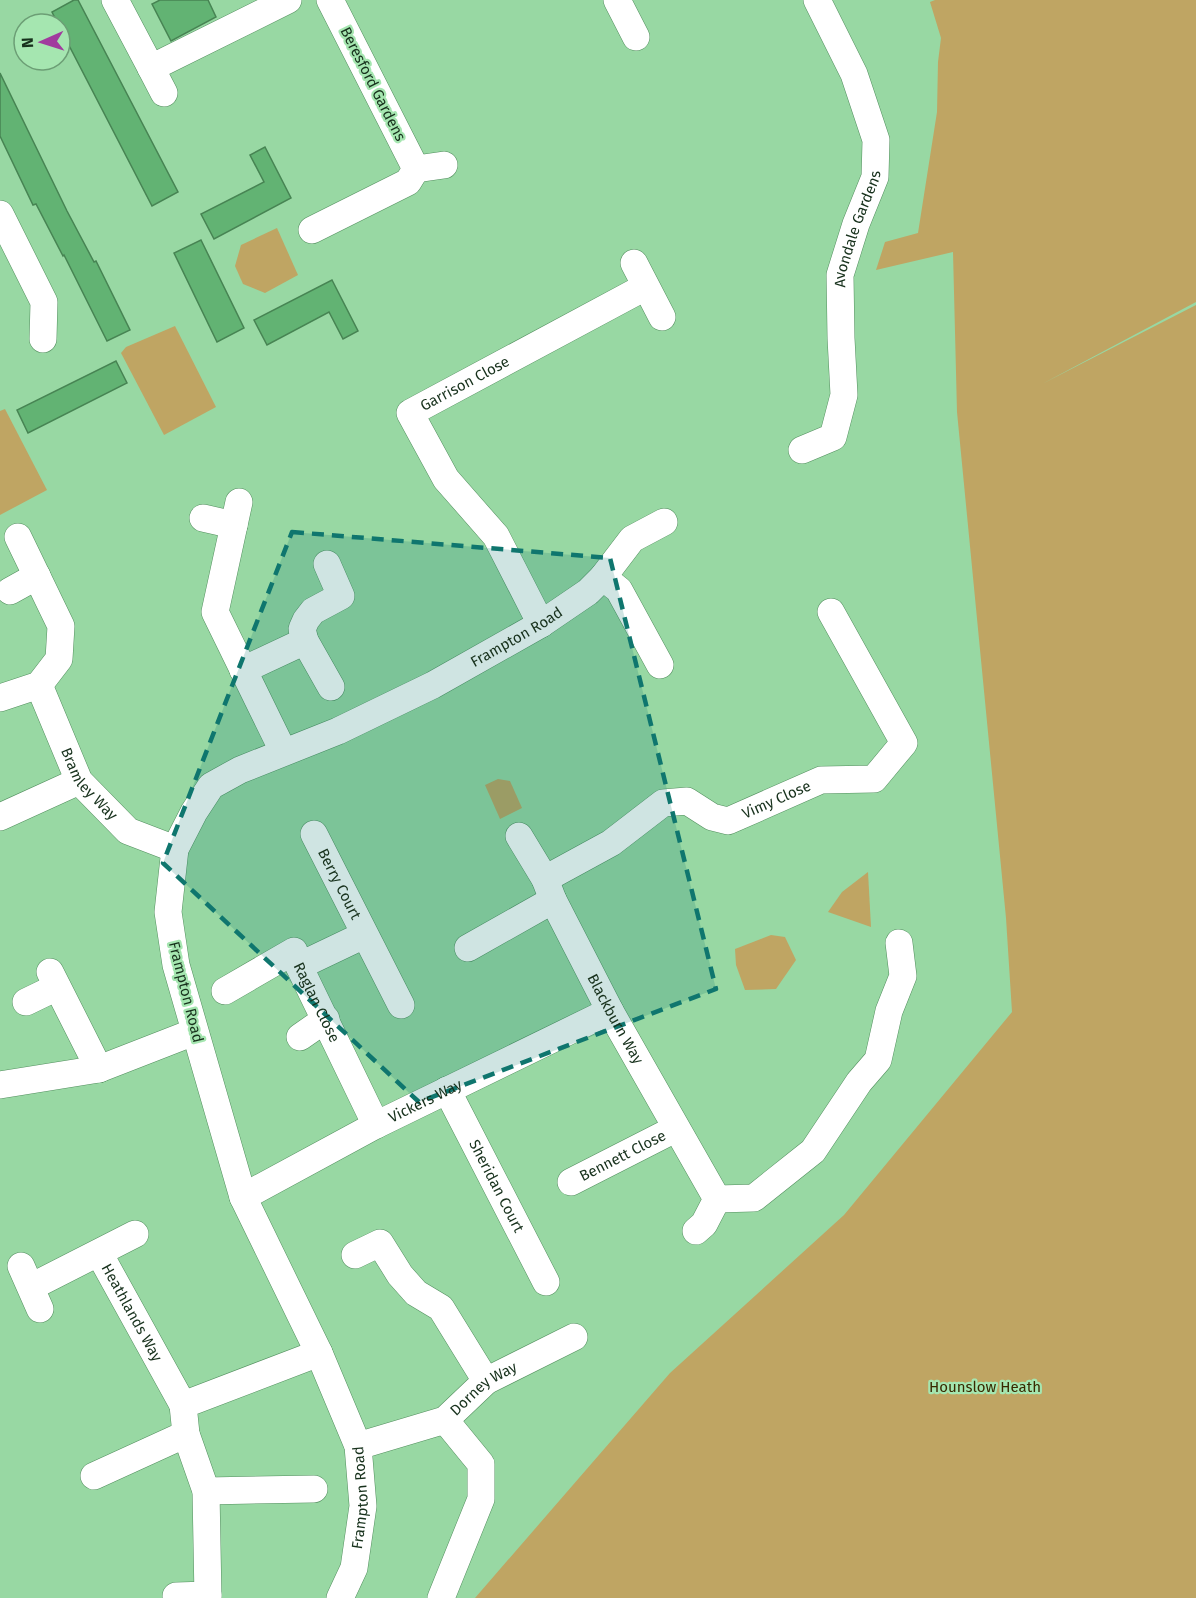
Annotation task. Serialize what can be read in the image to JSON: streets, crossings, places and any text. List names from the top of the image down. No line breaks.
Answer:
{"streets":{"street":["Beresford Gardens","Avondale Gardens","Garrison Close","Frampton Road","Bramley Way","Vimy Close","Berry Court","Raglan Close","Blackburn Way","Vickers Way","Bennett Close","Sheridan Court","Heathlands Way","Dorney Way"]},"crossings":[["Garrison Close","Frampton Road"],["Frampton Road","Bramley Way"],["Frampton Road","Vickers Way"],["Frampton Road","Dorney Way"],["Vimy Close","Blackburn Way"],["Berry Court","Raglan Close"],["Raglan Close","Vickers Way"],["Blackburn Way","Vickers Way"],["Blackburn Way","Bennett Close"],["Vickers Way","Sheridan Court"]],"parks":["Hounslow Heath"],"north":"left"}
